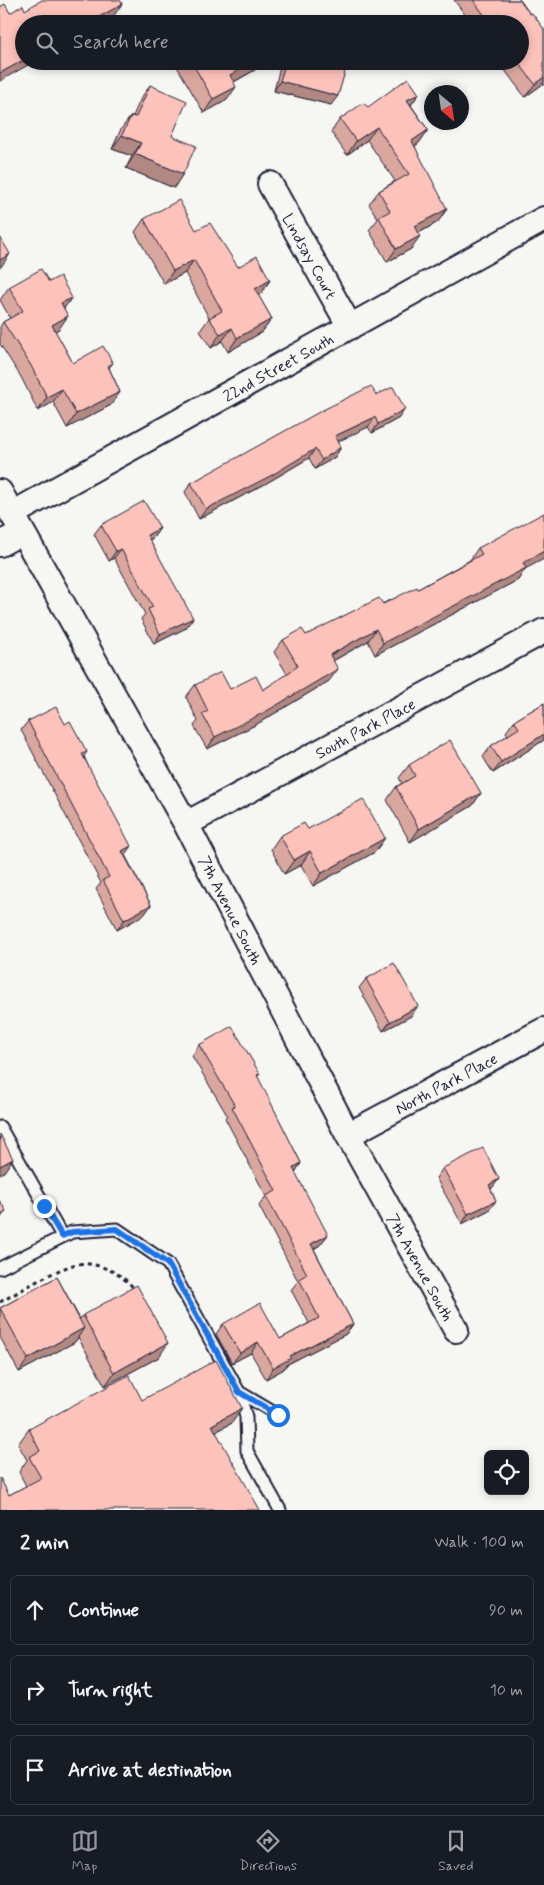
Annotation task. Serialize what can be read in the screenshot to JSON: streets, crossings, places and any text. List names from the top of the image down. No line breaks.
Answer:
{"streets":{"street":["Lindsay Court","22nd Street South","South Park Place","7th Avenue South","North Park Place"]},"crossings":[["Lindsay Court","22nd Street South"],["22nd Street South","7th Avenue South"],["South Park Place","7th Avenue South"],["7th Avenue South","North Park Place"]],"north":"bottom right","page":{"search":"Search here","heading":["2 min","Walk · 100 m"],"list":[["Continue","90 m"],["Turn right","10 m"],"Arrive at destination"],"nav":["Map","Directions","Saved"]}}
